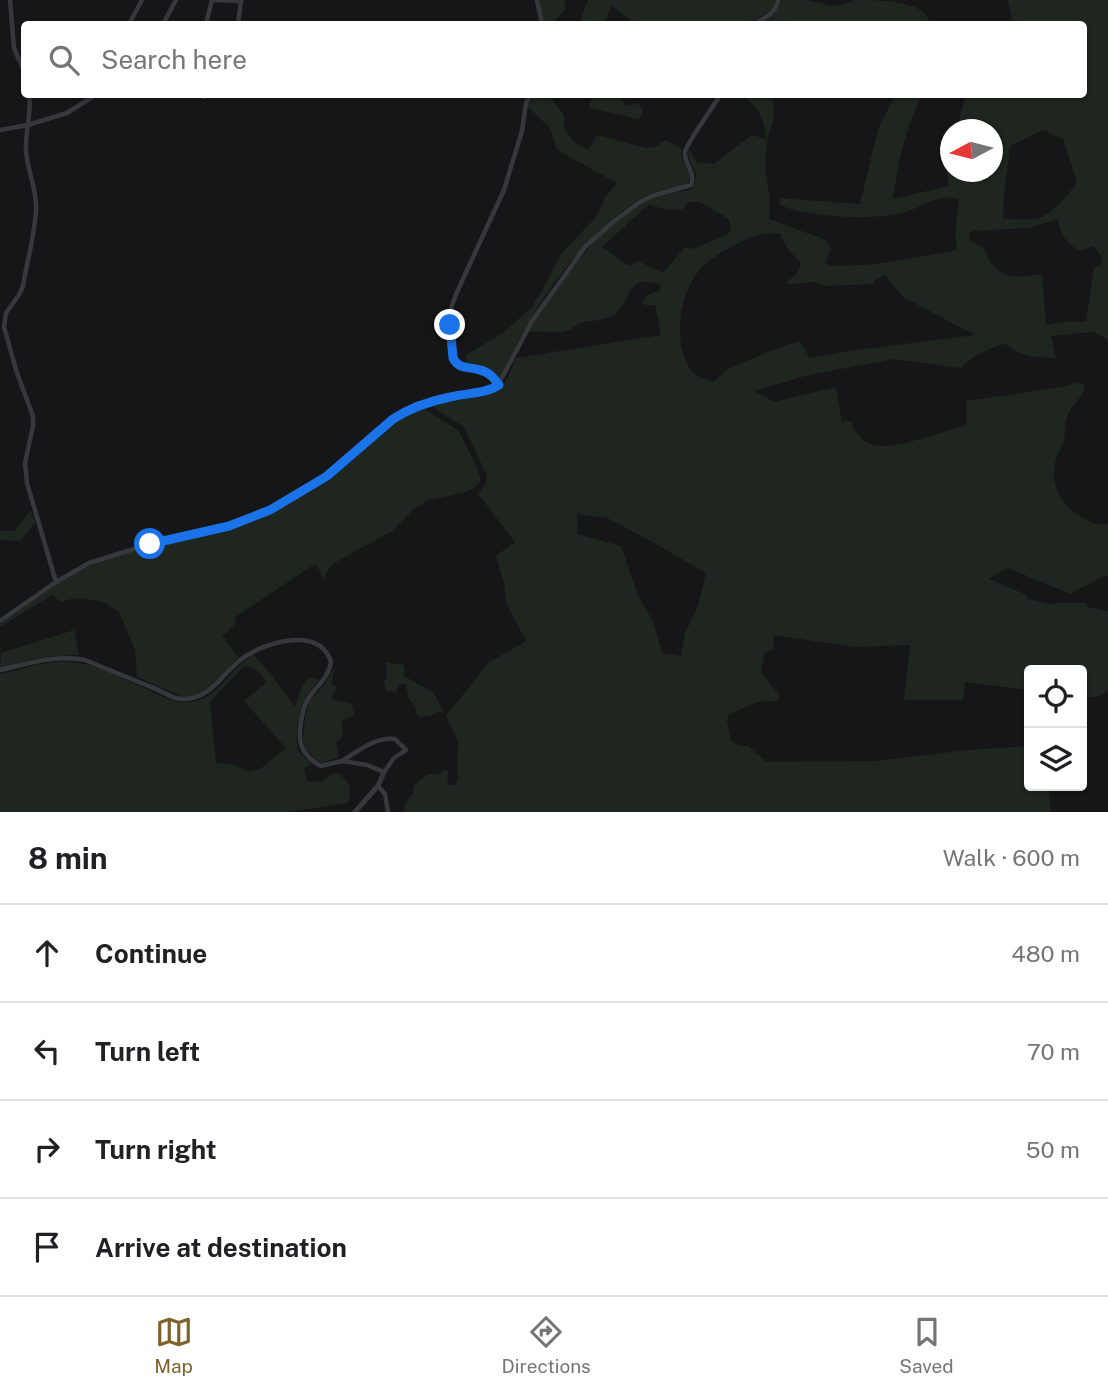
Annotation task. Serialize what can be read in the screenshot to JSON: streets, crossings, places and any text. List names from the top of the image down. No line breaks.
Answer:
{"north":"left","page":{"search":"Search here","heading":["8 min","Walk · 600 m"],"list":[["Continue","480 m"],["Turn left","70 m"],["Turn right","50 m"],"Arrive at destination"],"nav":["Map","Directions","Saved"]}}
